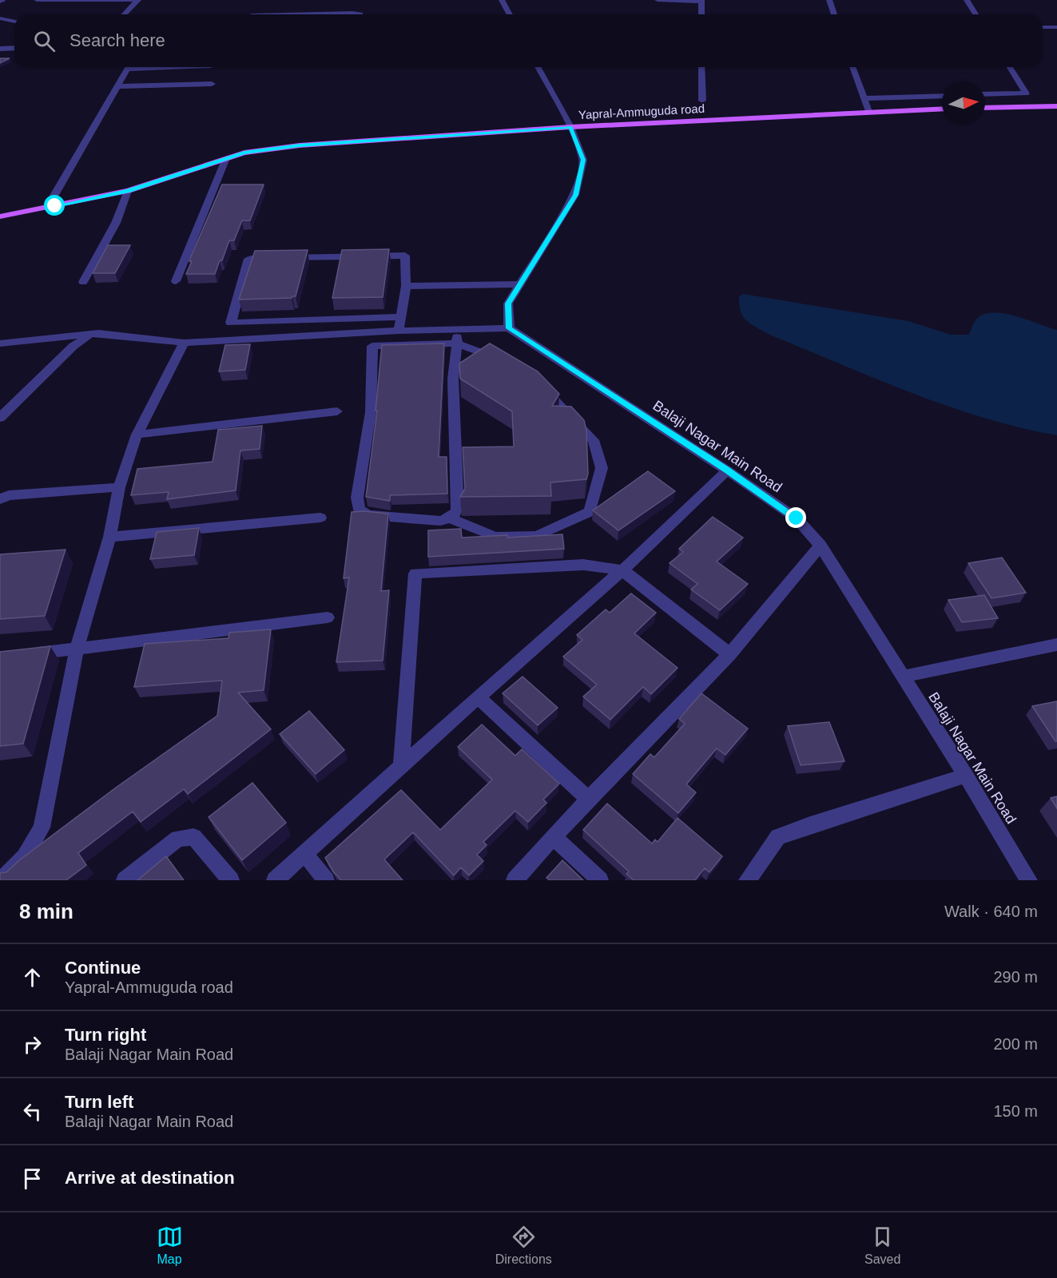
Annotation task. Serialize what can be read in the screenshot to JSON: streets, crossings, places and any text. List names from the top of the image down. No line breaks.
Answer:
{"streets":{"main road":["Yapral-Ammuguda road"],"street":["Balaji Nagar Main Road"]},"north":"right","page":{"search":"Search here","heading":["8 min","Walk · 640 m"],"list":[["Continue","Yapral-Ammuguda road","290 m"],["Turn right","Balaji Nagar Main Road","200 m"],["Turn left","Balaji Nagar Main Road","150 m"],"Arrive at destination"],"nav":["Map","Directions","Saved"]}}
